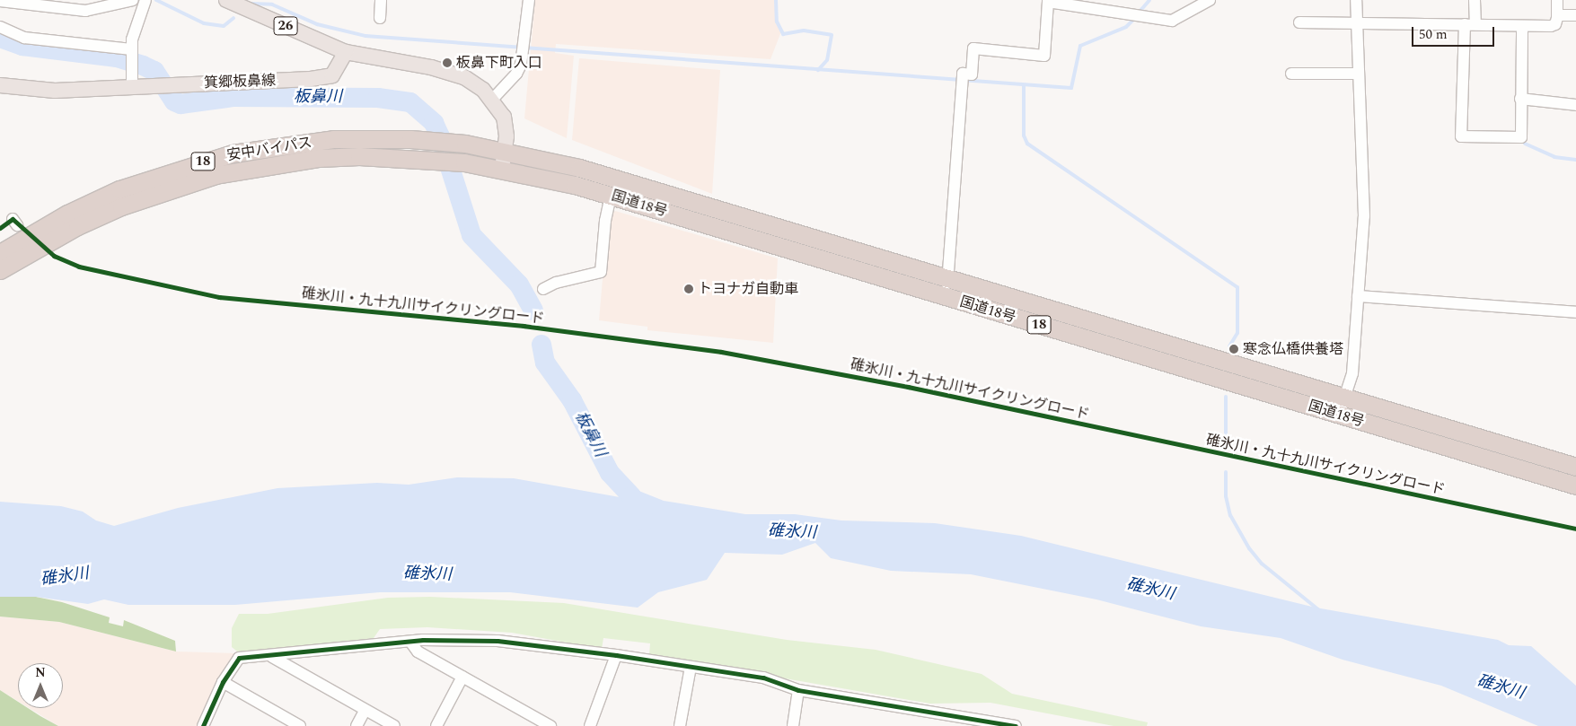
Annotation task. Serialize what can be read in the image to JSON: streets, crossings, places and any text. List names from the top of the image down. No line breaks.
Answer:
{"streets":{"highway":["安中バイパス","18","国道18号"],"main road":["26","箕郷板鼻線"],"cycle path":["碓氷川・九十九川サイクリングロード"]},"crossings":[["26","箕郷板鼻線"],["26","安中バイパス"],["26","国道18号"],["安中バイパス","国道18号"]],"water":["板鼻川","碓氷川"],"places":["板鼻下町入口","トヨナガ自動車","寒念仏橋供養塔"],"scale_bar":"50 m","north":"top"}
